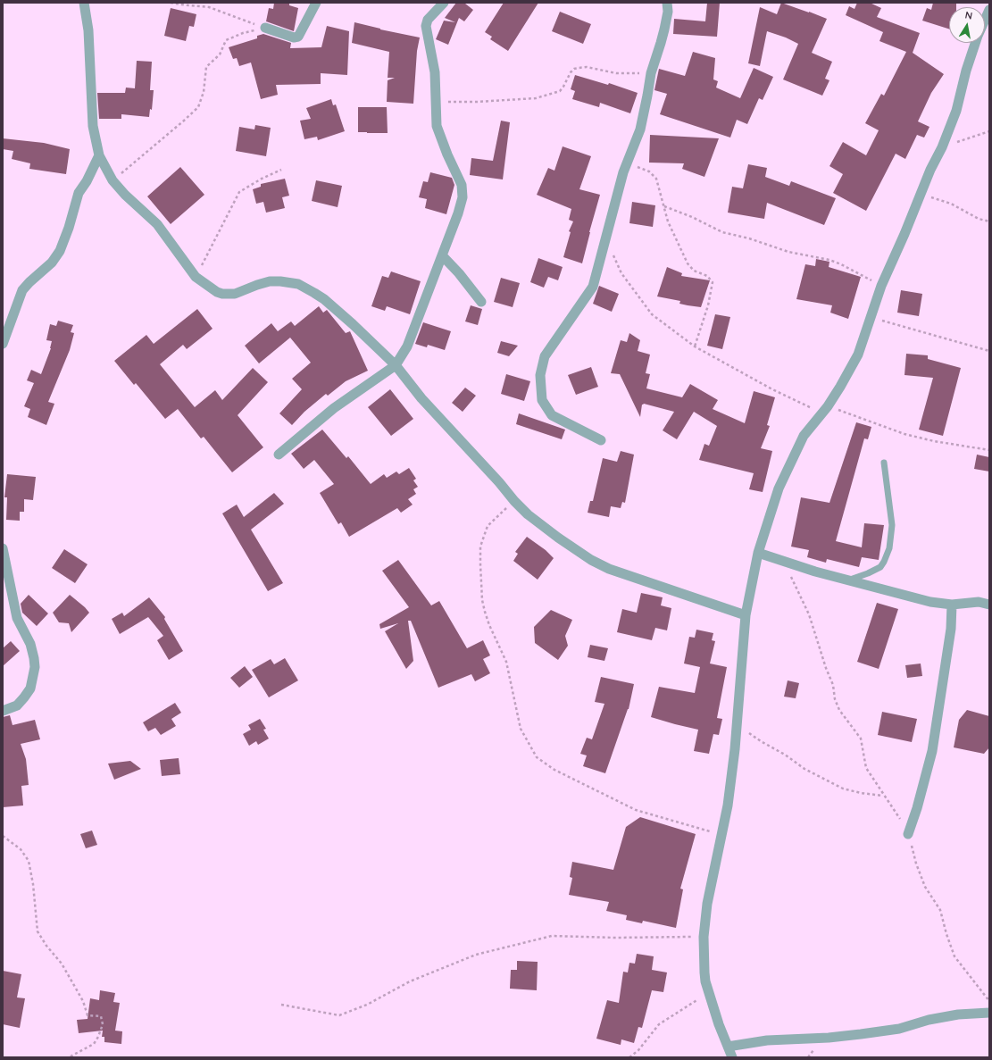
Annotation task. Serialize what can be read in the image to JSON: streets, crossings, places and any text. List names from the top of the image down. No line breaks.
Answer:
{"north":"top"}
